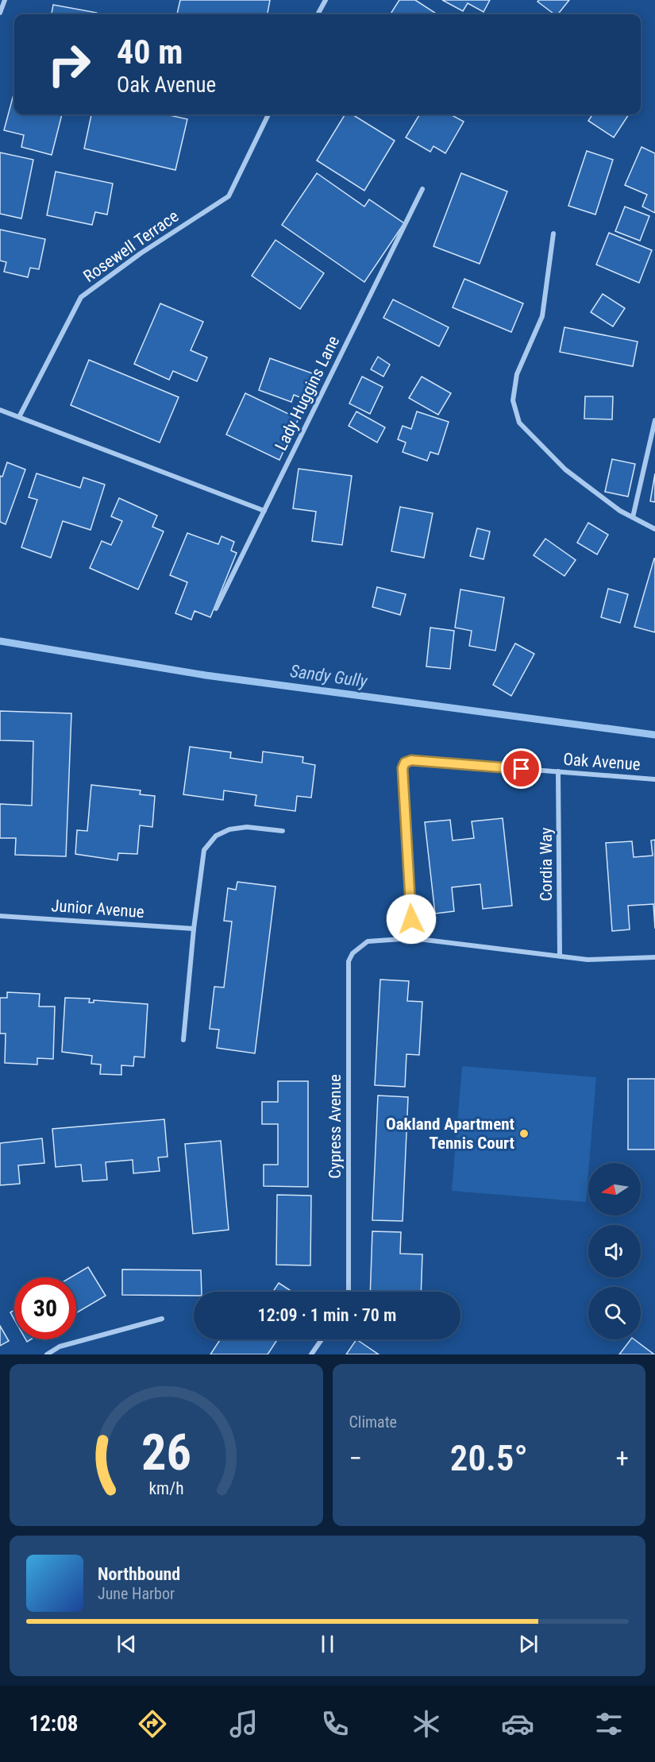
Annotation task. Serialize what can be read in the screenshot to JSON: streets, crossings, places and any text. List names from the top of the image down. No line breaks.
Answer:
{"streets":{"street":["Rosewell Terrace","Lady Huggins Lane","Oak Avenue","Cordia Way","Junior Avenue","Cypress Avenue"]},"crossings":[["Oak Avenue","Cordia Way"],["Oak Avenue","Cypress Avenue"]],"water":["Sandy Gully"],"places":["Oakland Apartment Tennis Court"],"north":"left","page":{"turn":["40 m","Oak Avenue"],"limit":"30","trip":"12:09 · 1 min · 70 m","tile":"Climate","heat":["−","20.5°","+"],"song":["Northbound","June Harbor"],"tabs":"12:08","gauge":["26","km/h"]}}
